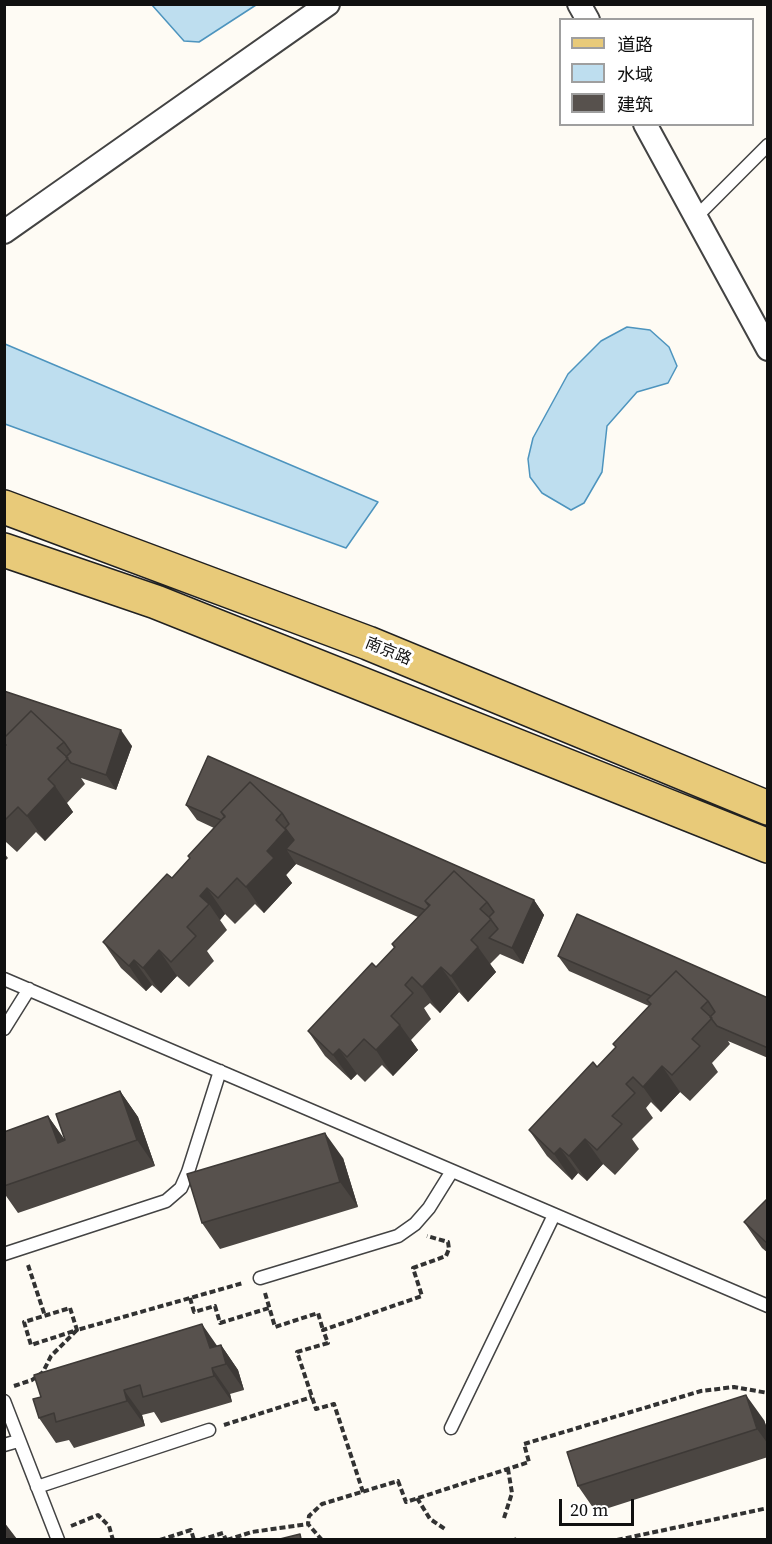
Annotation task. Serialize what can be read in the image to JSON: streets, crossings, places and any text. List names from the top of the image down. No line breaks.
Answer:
{"streets":{"main road":["南京路"]},"legend":["道路","水域","建筑"],"scale_bar":"20 m"}
